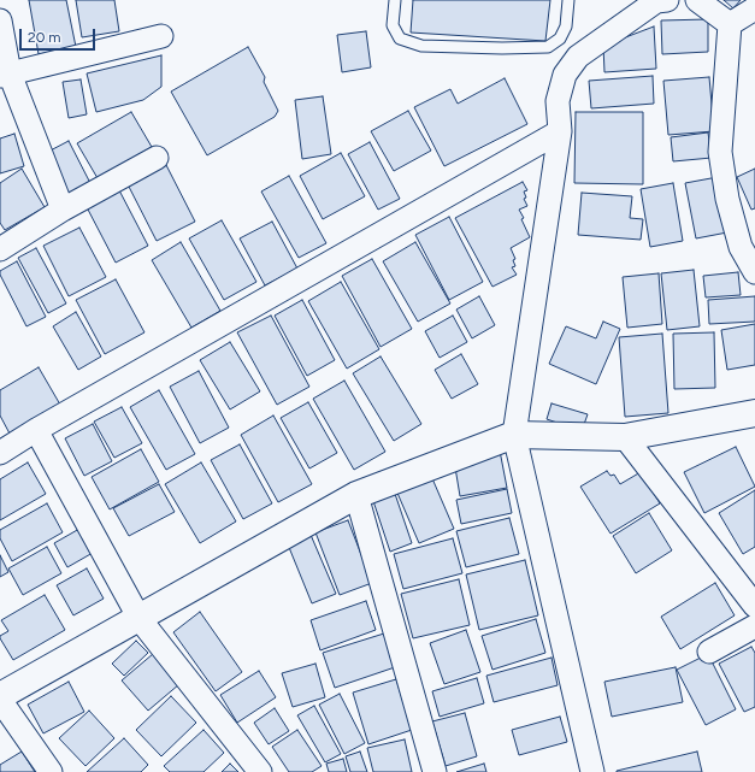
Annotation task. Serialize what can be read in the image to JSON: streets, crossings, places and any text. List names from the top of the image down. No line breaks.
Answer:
{"scale_bar":"20 m"}
